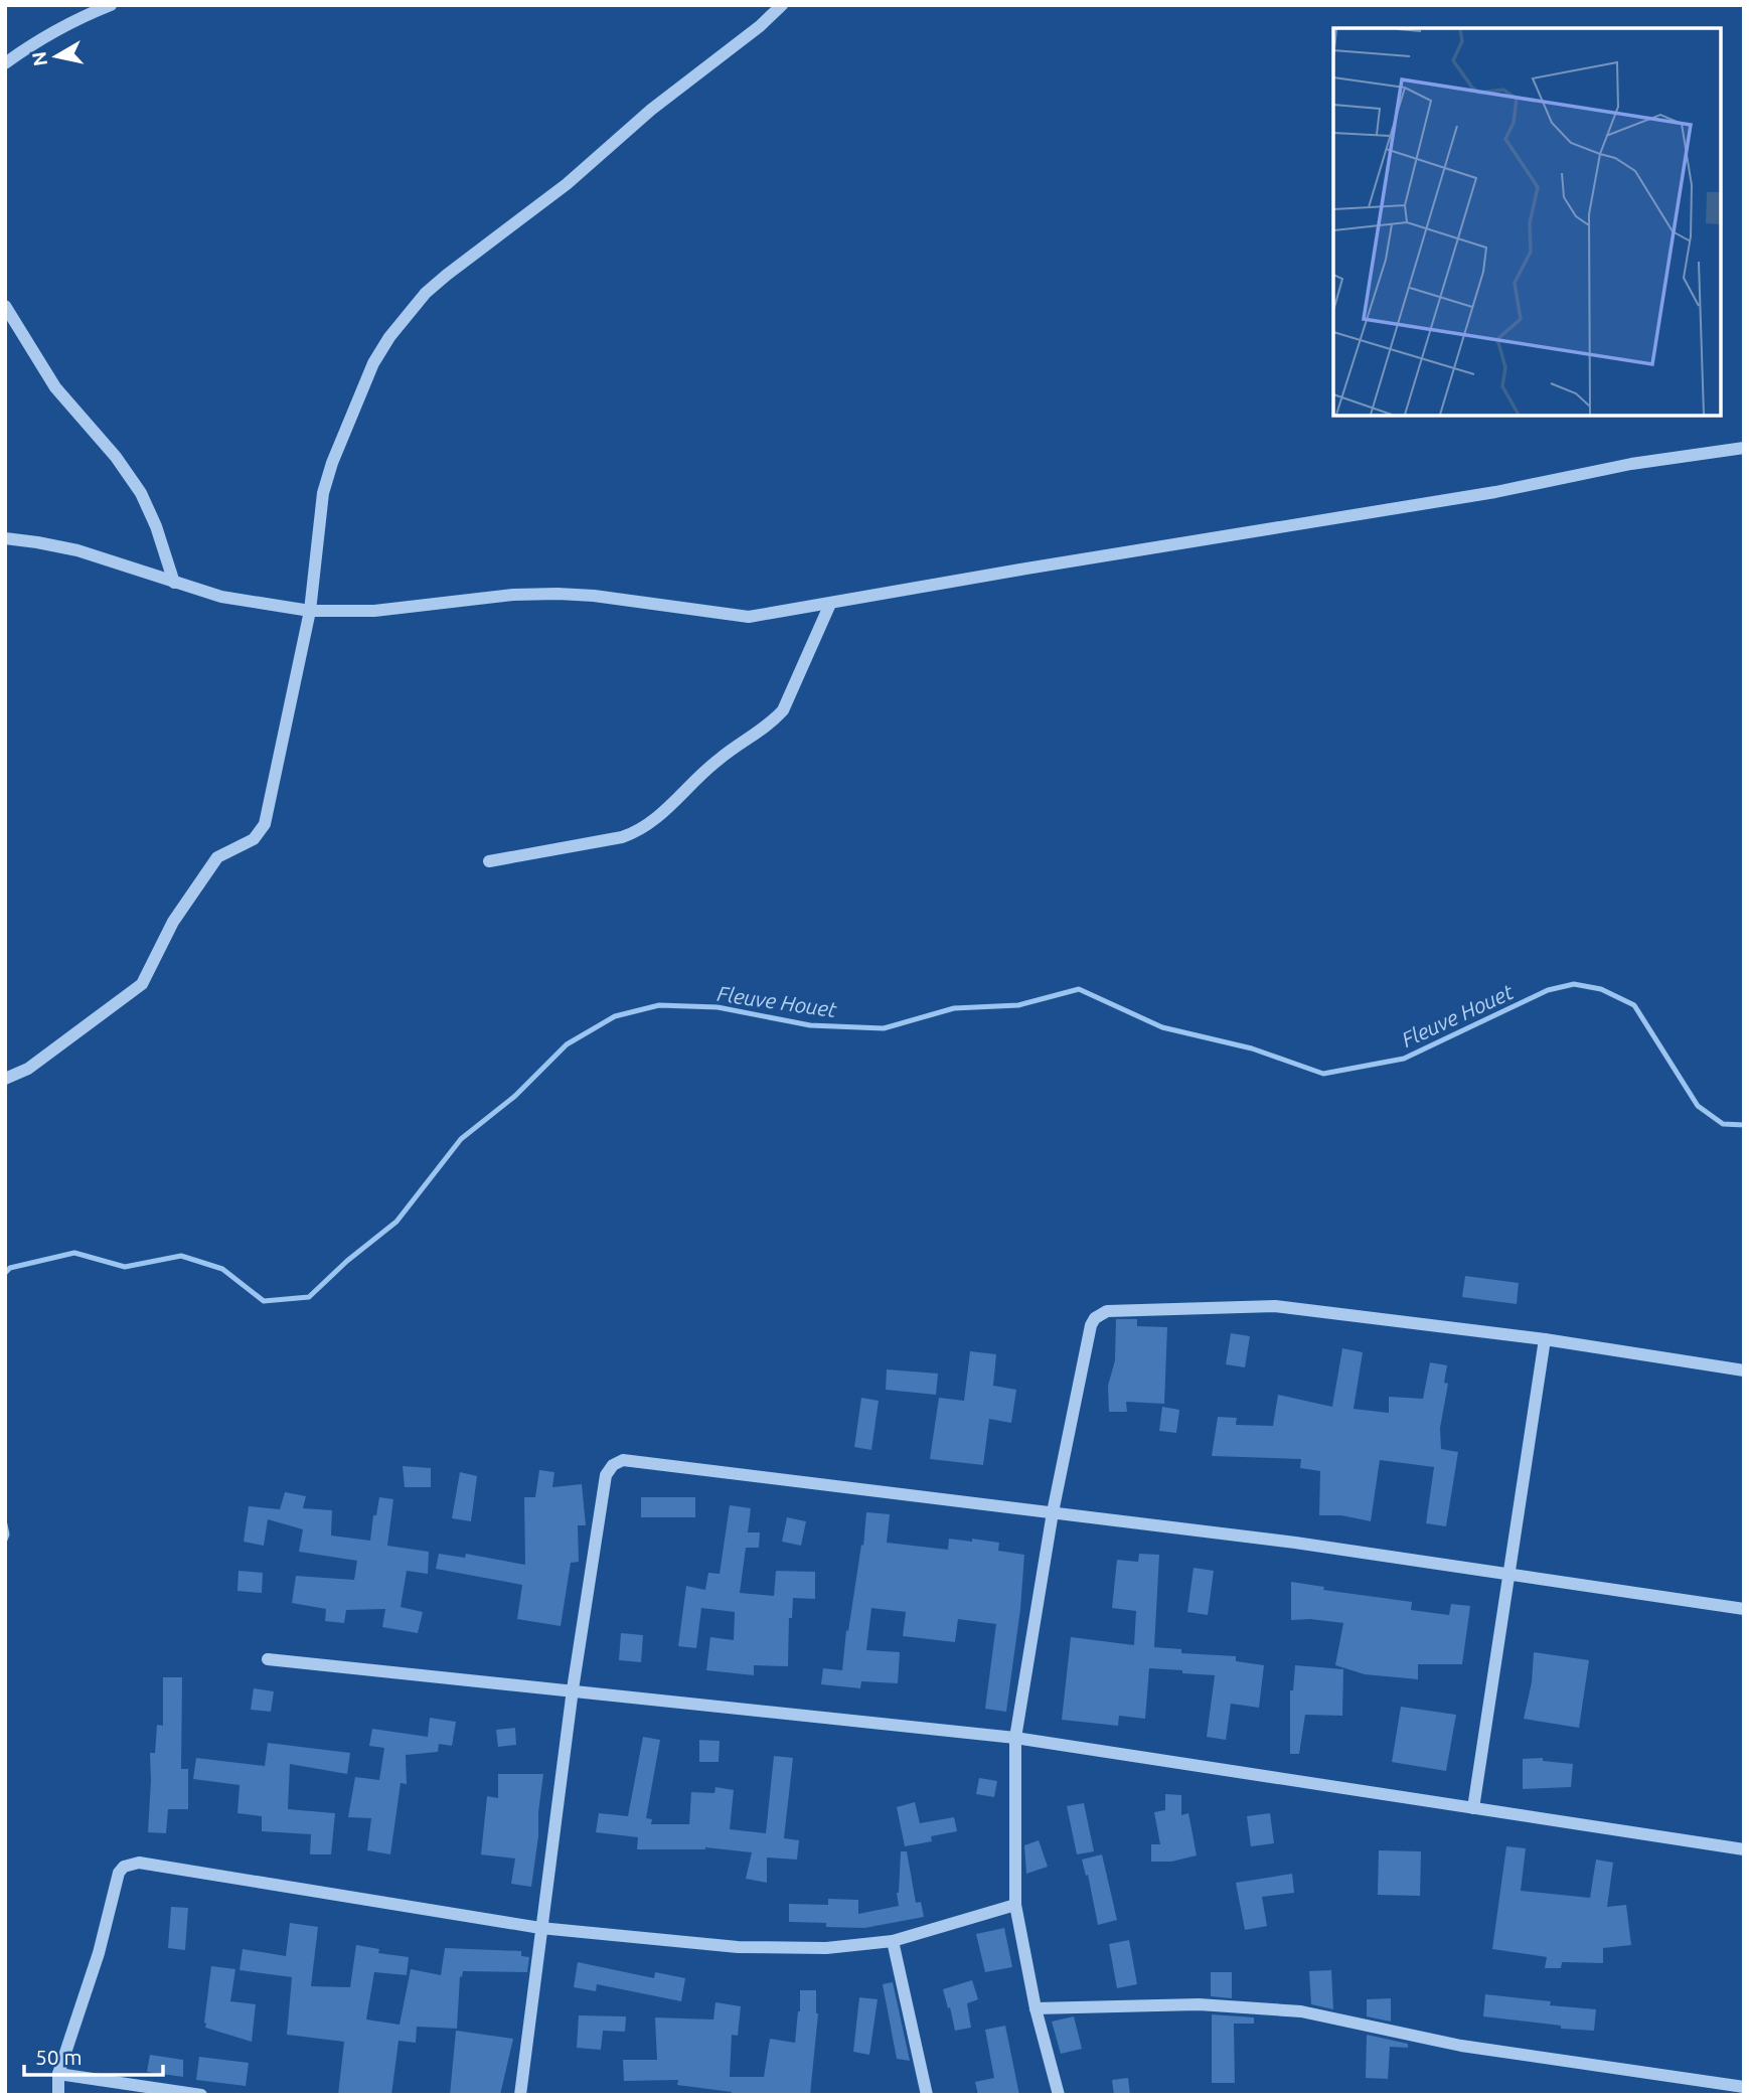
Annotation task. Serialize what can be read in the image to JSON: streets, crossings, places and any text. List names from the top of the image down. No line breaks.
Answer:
{"water":["Fleuve Houet"],"scale_bar":"50 m","north":"left"}
